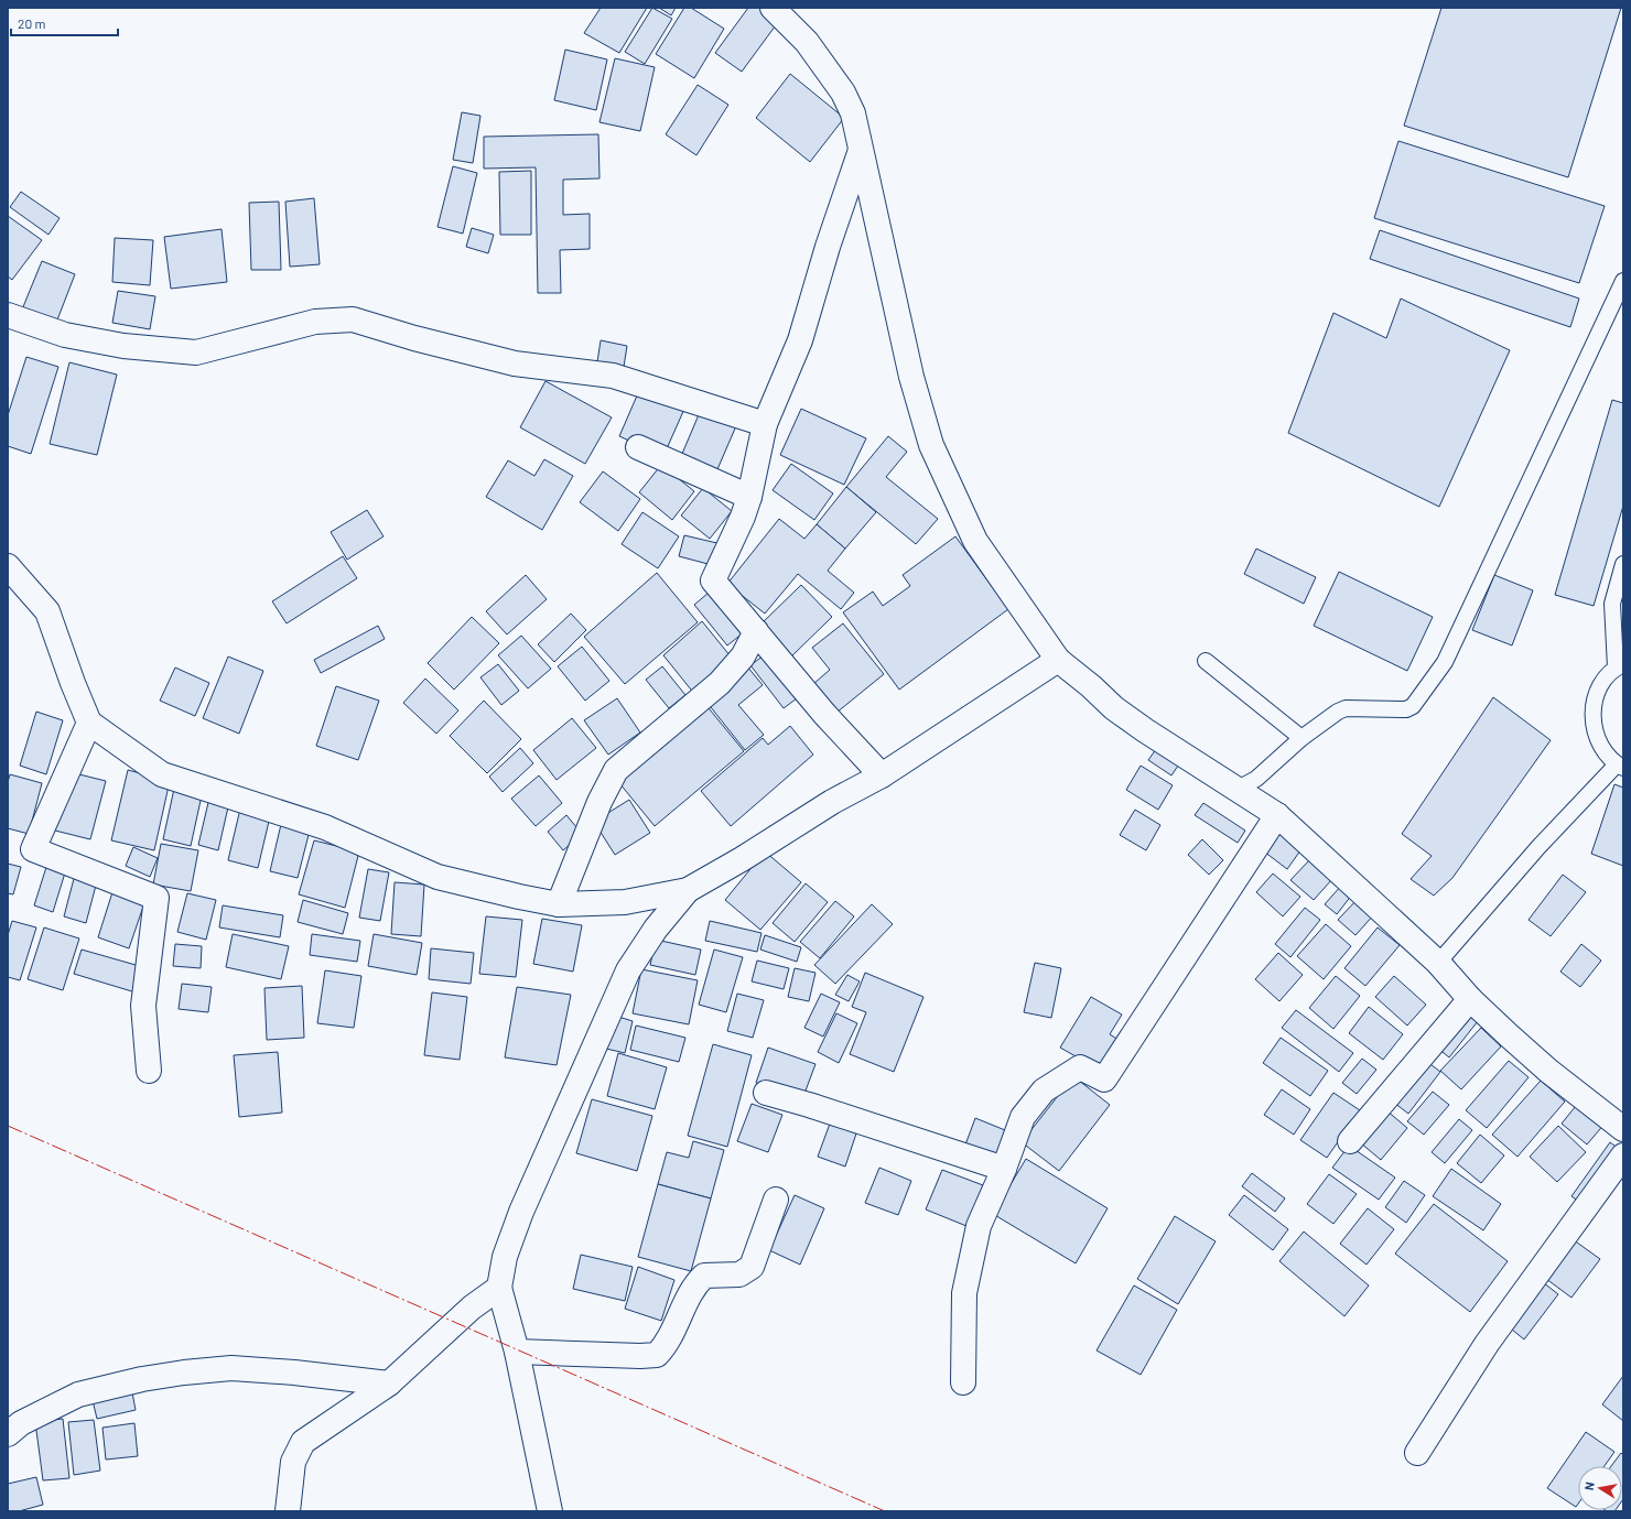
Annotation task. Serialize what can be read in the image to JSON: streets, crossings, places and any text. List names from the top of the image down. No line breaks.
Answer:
{"scale_bar":"20 m","north":"left"}
